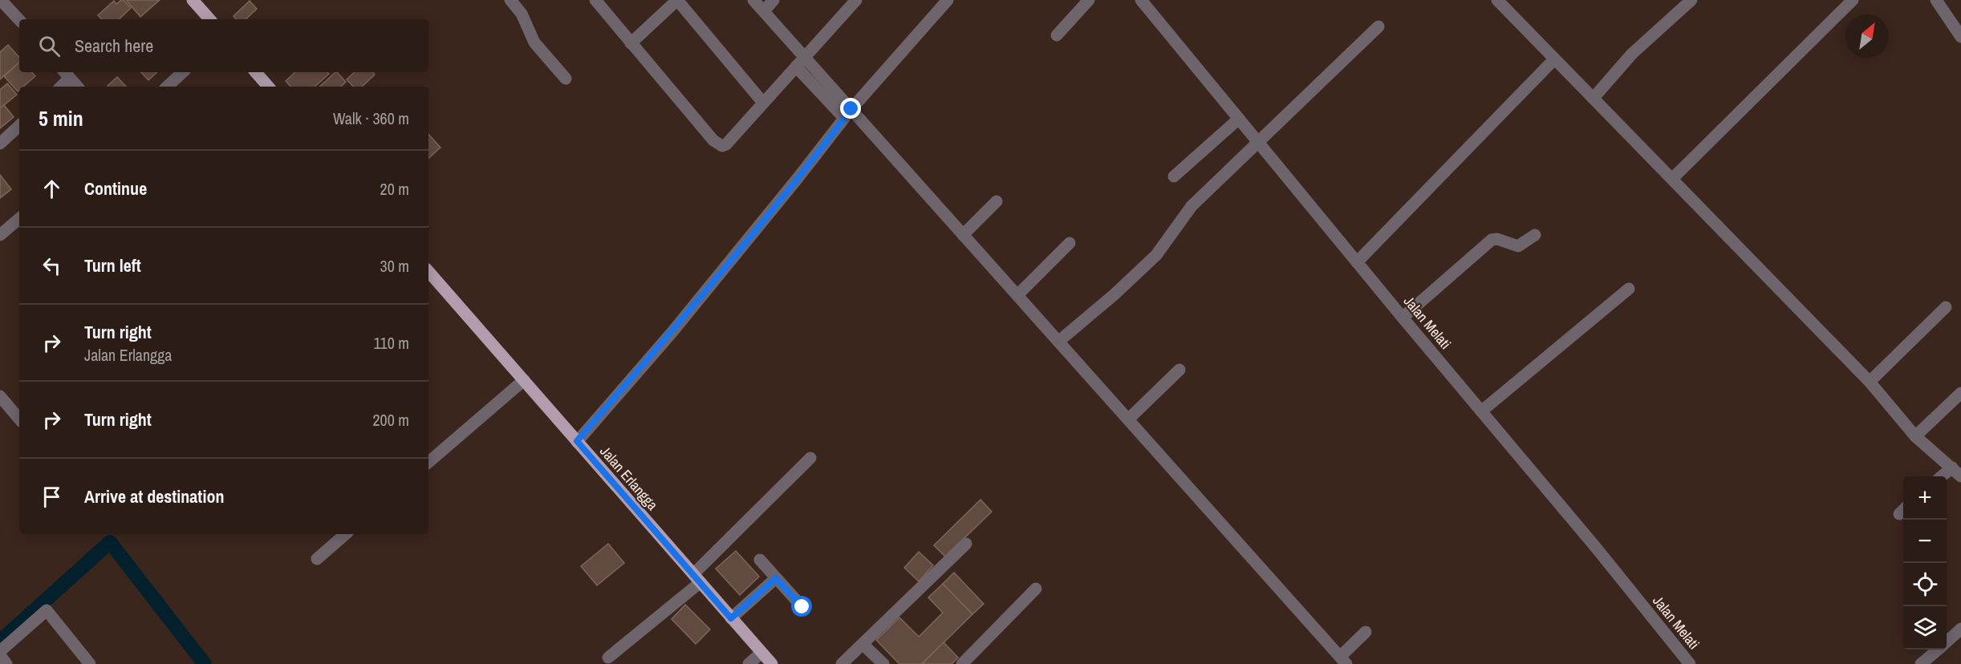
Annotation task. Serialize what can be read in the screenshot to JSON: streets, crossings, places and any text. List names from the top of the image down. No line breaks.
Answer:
{"streets":{"main road":["Jalan Erlangga"],"street":["Jalan Melati"]},"north":"top right","page":{"search":"Search here","heading":["5 min","Walk · 360 m"],"list":[["Continue","20 m"],["Turn left","30 m"],["Turn right","Jalan Erlangga","110 m"],["Turn right","200 m"],"Arrive at destination"],"map_buttons":["+","−"]}}
